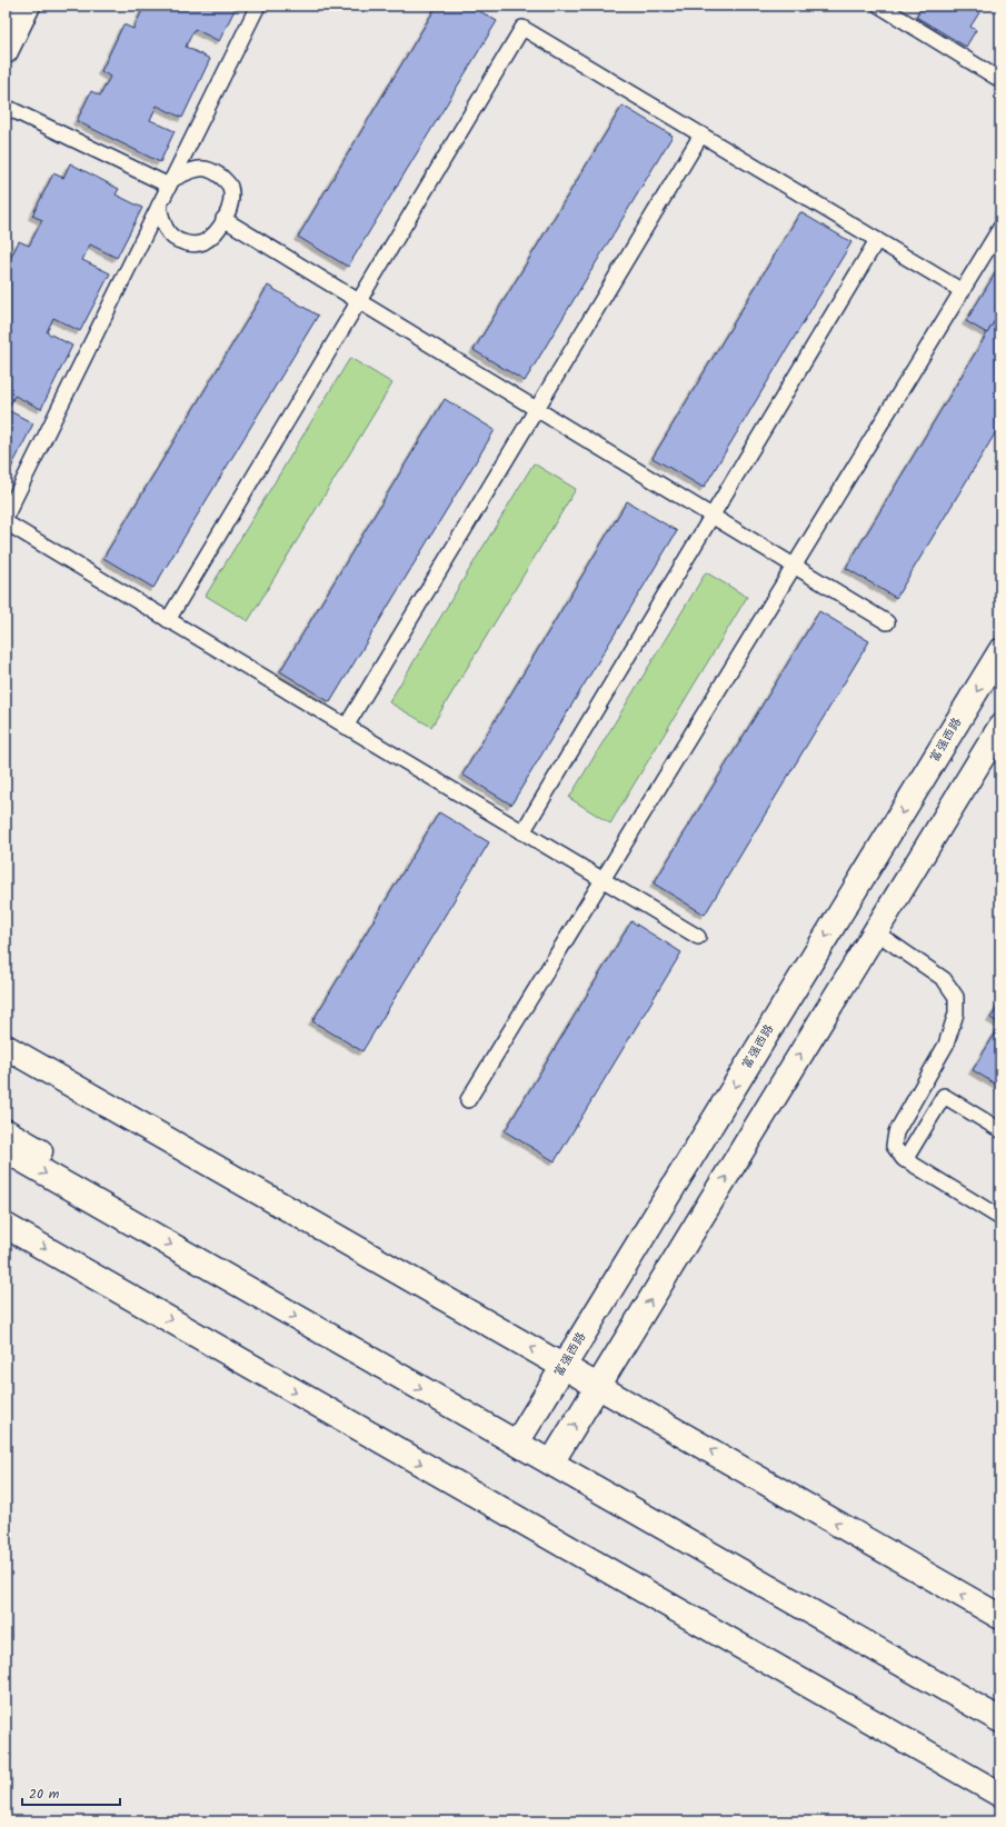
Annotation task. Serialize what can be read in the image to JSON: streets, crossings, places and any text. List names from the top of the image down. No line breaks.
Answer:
{"streets":{"main road":["富强西路"]},"scale_bar":"20 m"}
